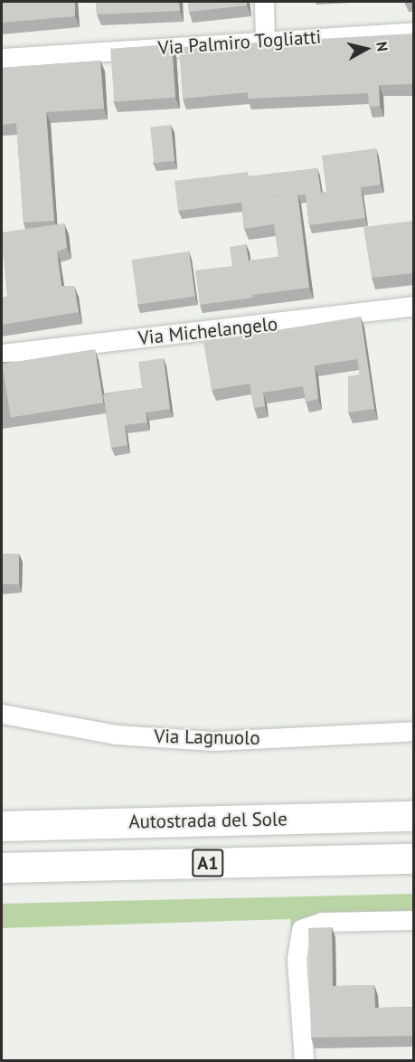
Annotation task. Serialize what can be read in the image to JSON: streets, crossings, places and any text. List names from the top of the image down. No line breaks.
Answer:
{"streets":{"highway":["Autostrada del Sole","A1"],"street":["Via Palmiro Togliatti","Via Michelangelo","Via Lagnuolo"]},"north":"right"}
